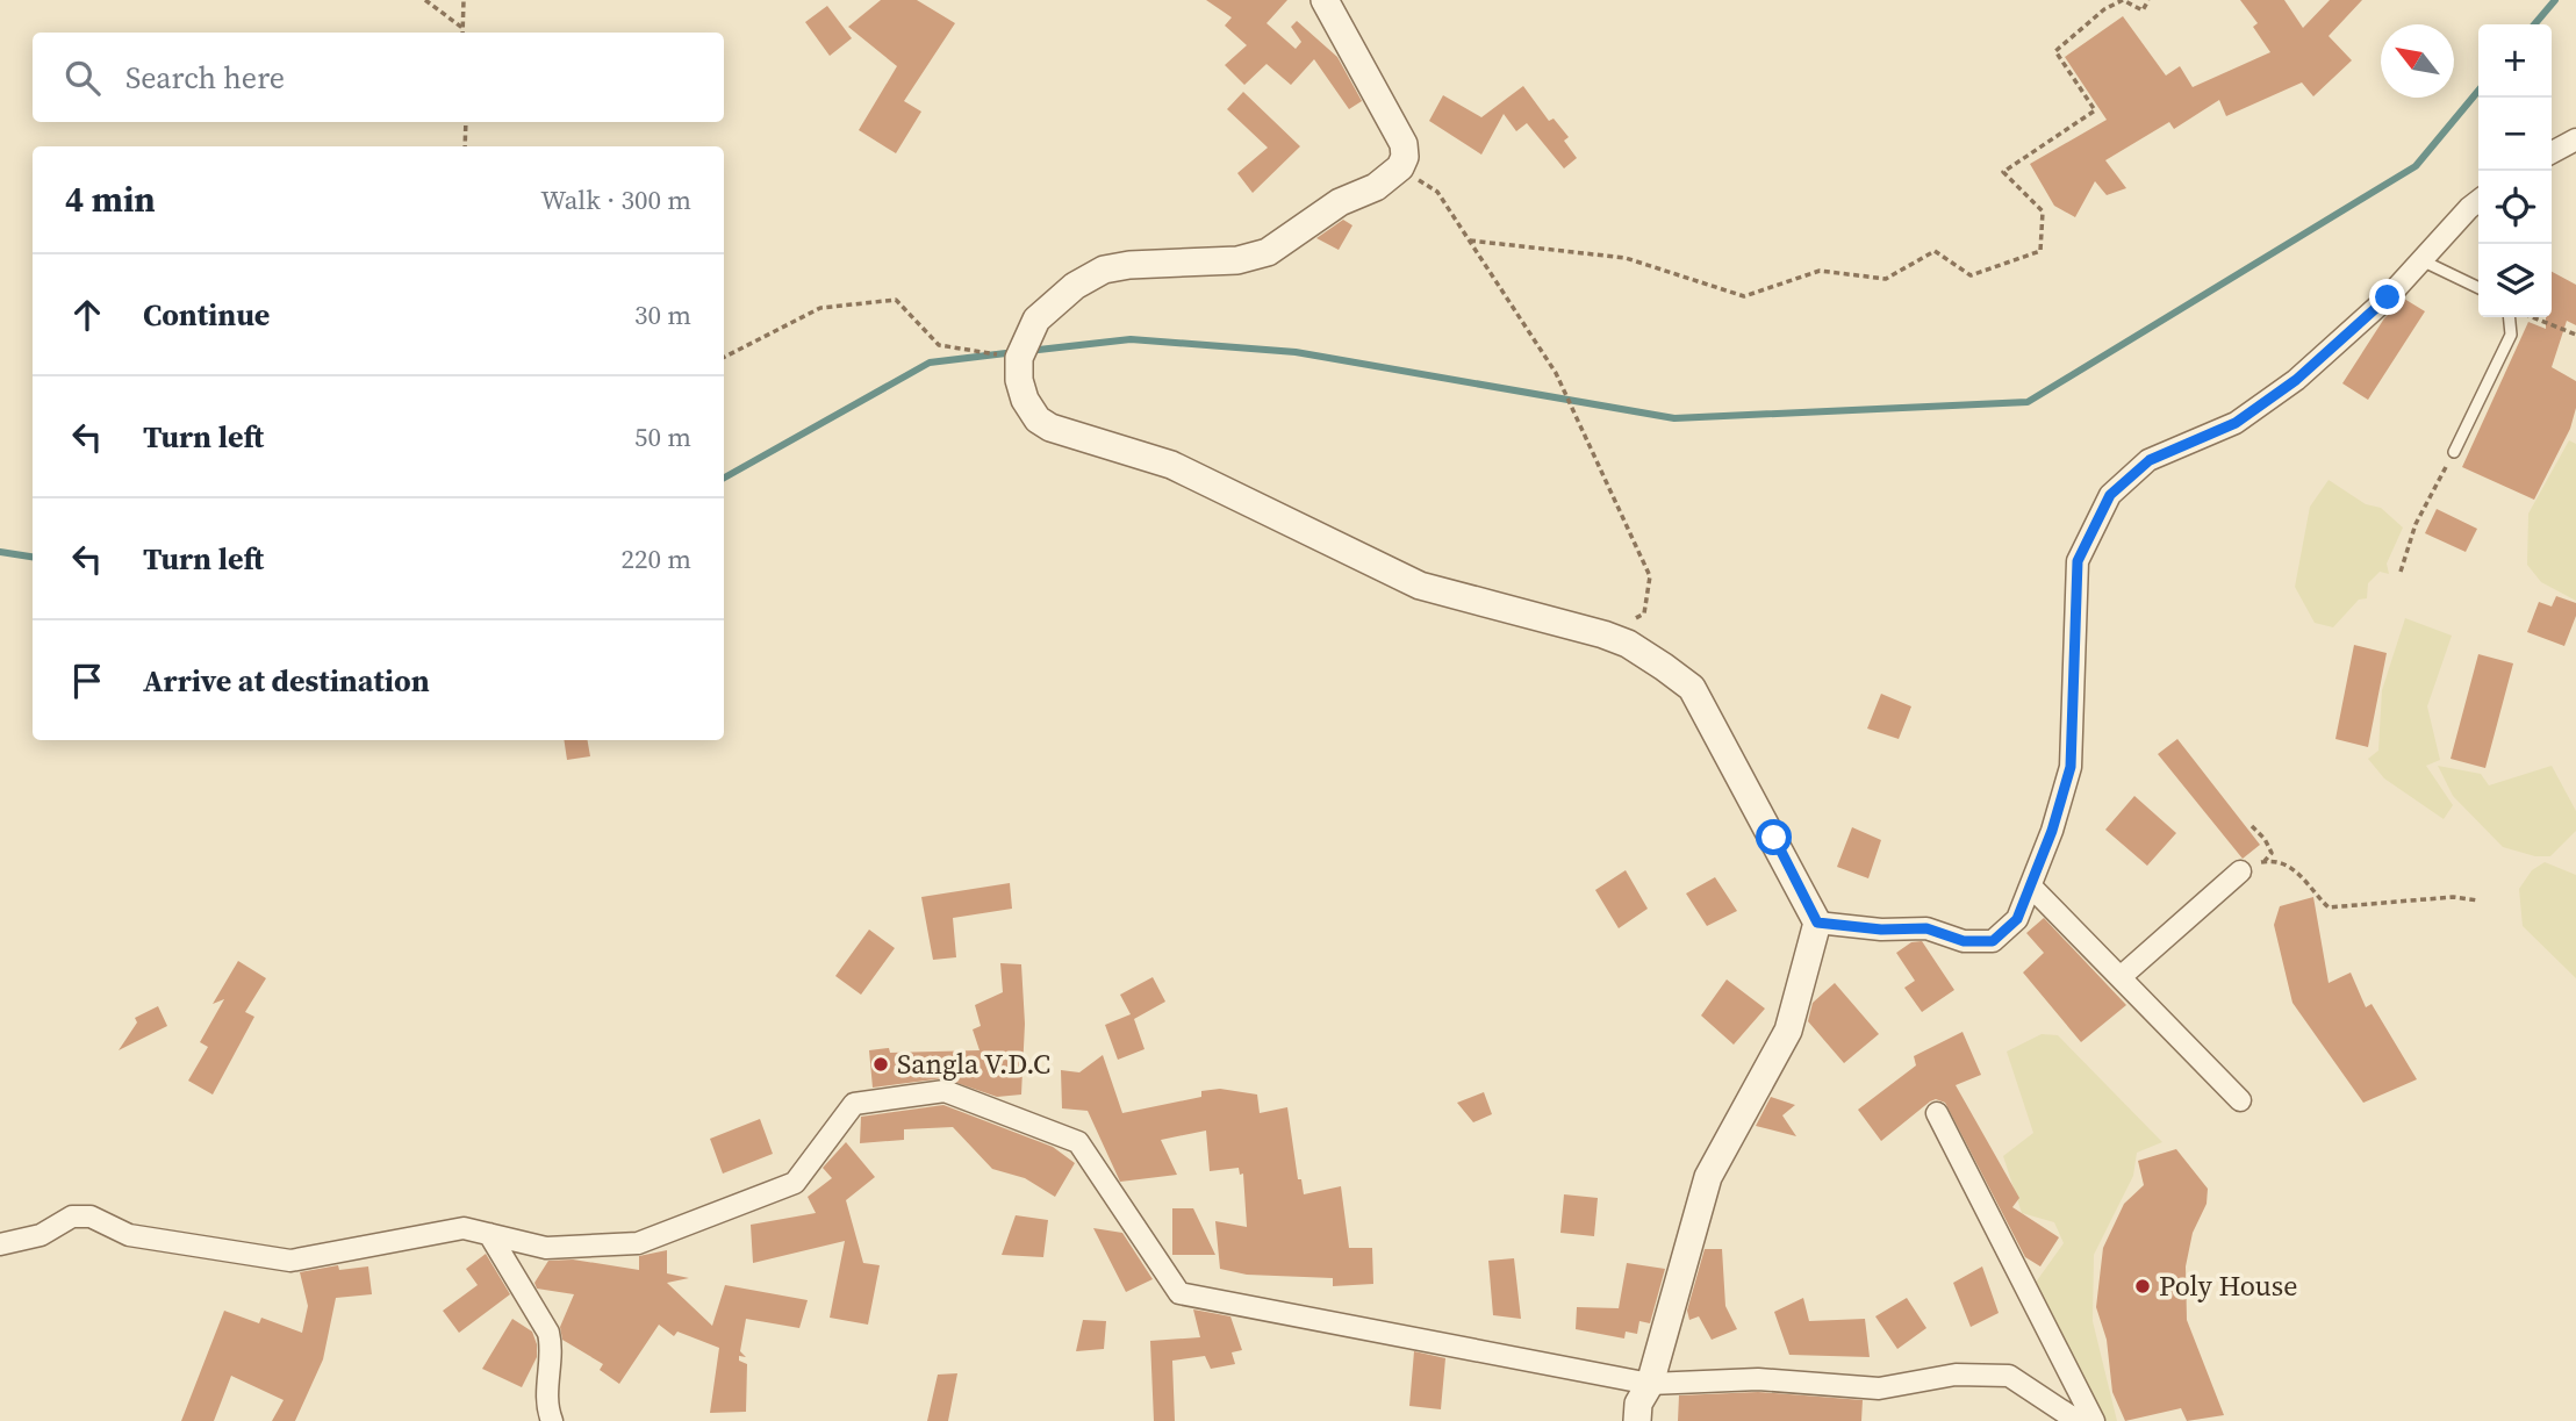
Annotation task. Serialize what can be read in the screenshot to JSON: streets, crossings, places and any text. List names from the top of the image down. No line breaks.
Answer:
{"places":["Sangla V.D.C","Poly House"],"north":"top left","page":{"map_buttons":["+","−"],"search":"Search here","heading":["4 min","Walk · 300 m"],"list":[["Continue","30 m"],["Turn left","50 m"],["Turn left","220 m"],"Arrive at destination"]}}
